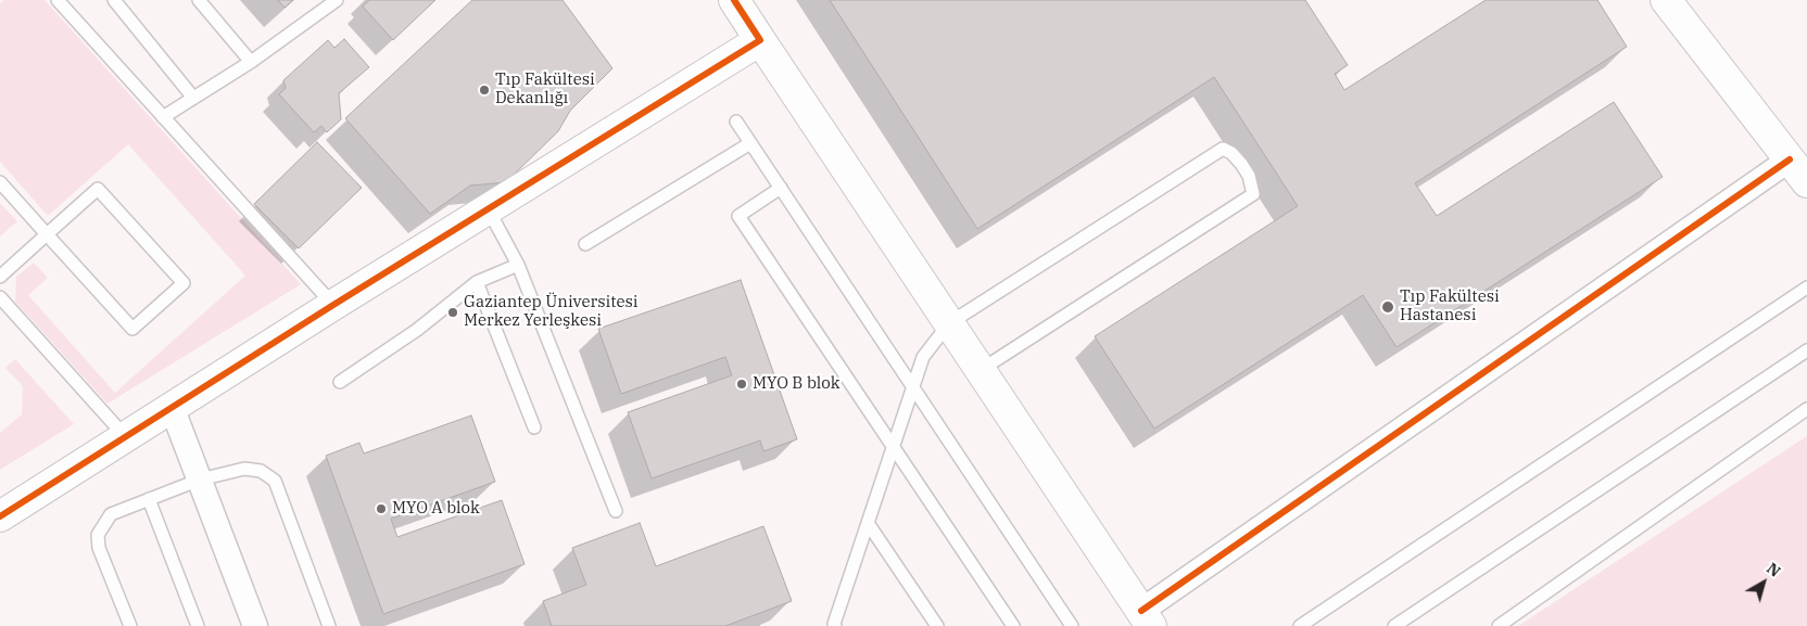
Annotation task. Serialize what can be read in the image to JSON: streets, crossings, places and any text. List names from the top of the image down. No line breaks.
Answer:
{"places":["Tıp Fakültesi Dekanlığı","Tıp Fakültesi Hastanesi","Gaziantep Üniversitesi Merkez Yerleşkesi","MYO B blok","MYO A blok"],"north":"top right"}
